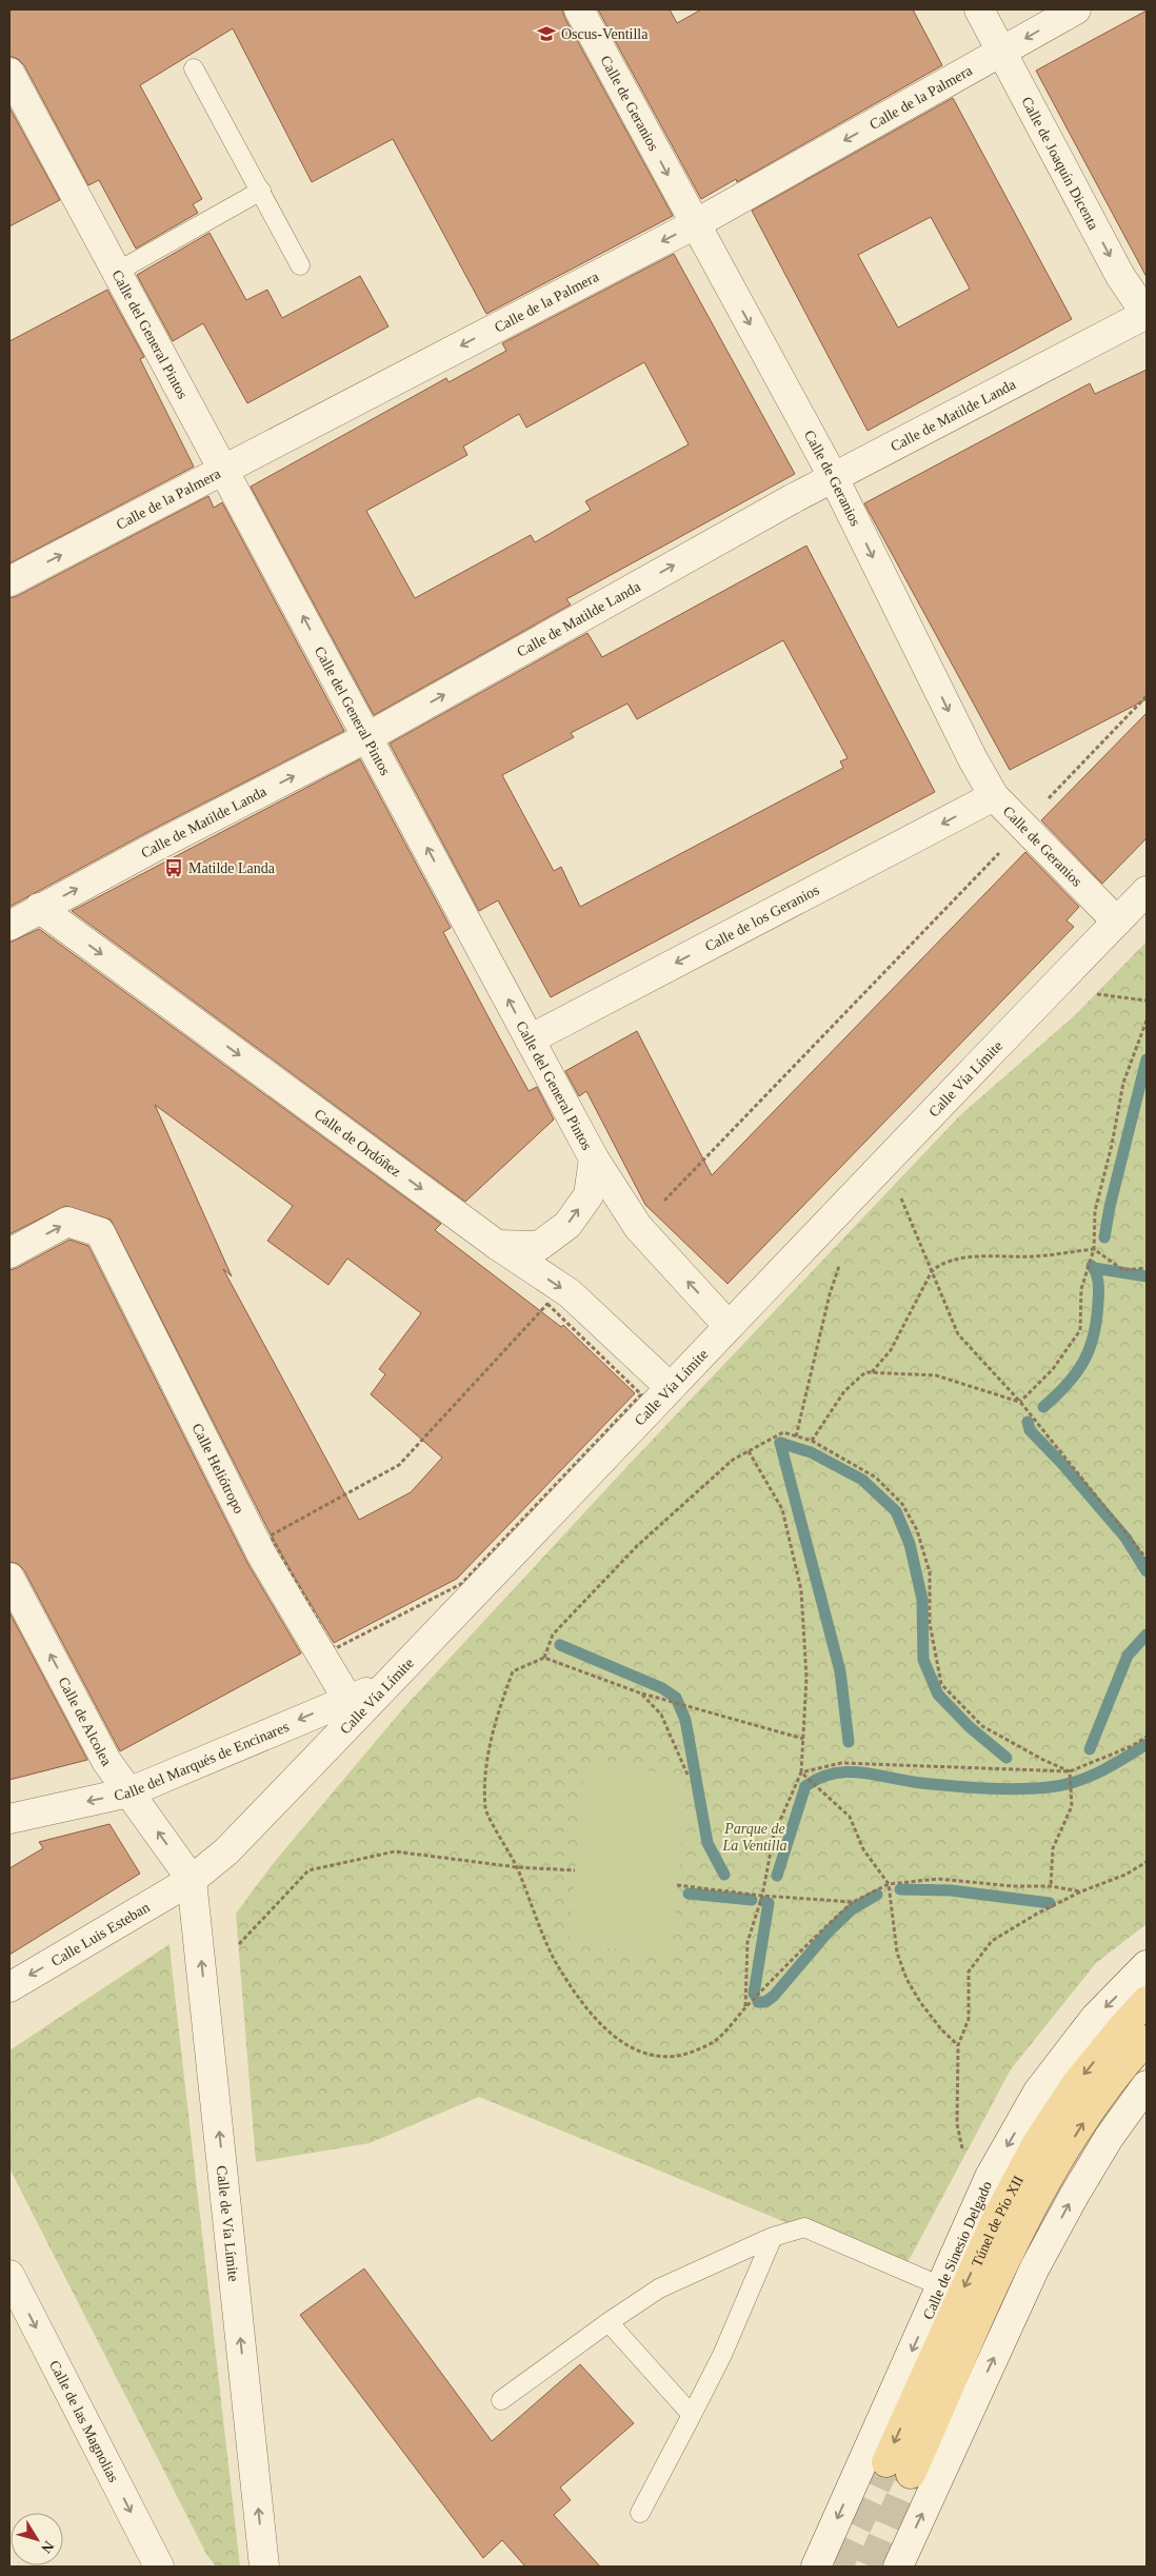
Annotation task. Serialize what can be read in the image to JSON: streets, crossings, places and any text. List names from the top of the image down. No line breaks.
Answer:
{"streets":{"main road":["Túnel de Pío XII"],"street":["Calle de la Palmera","Calle de Geranios","Calle de Joaquín Dicenta","Calle del General Pintos","Calle de Matilde Landa","Calle de los Geranios","Calle Vía Límite","Calle de Ordóñez","Calle Heliótropo","Calle de Alcolea","Calle del Marqués de Encinares","Calle Luis Esteban","Calle de Vía Límite","Calle de Sinesio Delgado","Calle de las Magnolias"]},"crossings":[["Calle de la Palmera","Calle de Geranios"],["Calle de la Palmera","Calle de Joaquín Dicenta"],["Calle de la Palmera","Calle del General Pintos"],["Calle de Geranios","Calle de Matilde Landa"],["Calle de Geranios","Calle de los Geranios"],["Calle de Geranios","Calle Vía Límite"],["Calle de Joaquín Dicenta","Calle de Matilde Landa"],["Calle del General Pintos","Calle de Matilde Landa"],["Calle del General Pintos","Calle de los Geranios"],["Calle del General Pintos","Calle Vía Límite"],["Calle de Matilde Landa","Calle de Ordóñez"],["Calle Vía Límite","Calle de Ordóñez"],["Calle Vía Límite","Calle de Alcolea"],["Calle Vía Límite","Calle del Marqués de Encinares"],["Calle Vía Límite","Calle Luis Esteban"],["Calle Vía Límite","Calle de Vía Límite"],["Calle Heliótropo","Calle del Marqués de Encinares"],["Calle de Alcolea","Calle del Marqués de Encinares"],["Calle de Alcolea","Calle Luis Esteban"],["Calle de Alcolea","Calle de Vía Límite"],["Calle Luis Esteban","Calle de Vía Límite"]],"one_way":["Calle de Geranios","Calle de Joaquín Dicenta","Calle del General Pintos","Calle de Matilde Landa","Calle de los Geranios","Calle de Ordóñez","Calle Heliótropo","Calle de Alcolea","Calle del Marqués de Encinares","Calle Luis Esteban","Calle de Vía Límite","Calle de las Magnolias"],"parks":["Parque de La Ventilla"],"places":{"school or university":["Oscus-Ventilla"],"bus stop":["Matilde Landa"]},"north":"bottom right"}
